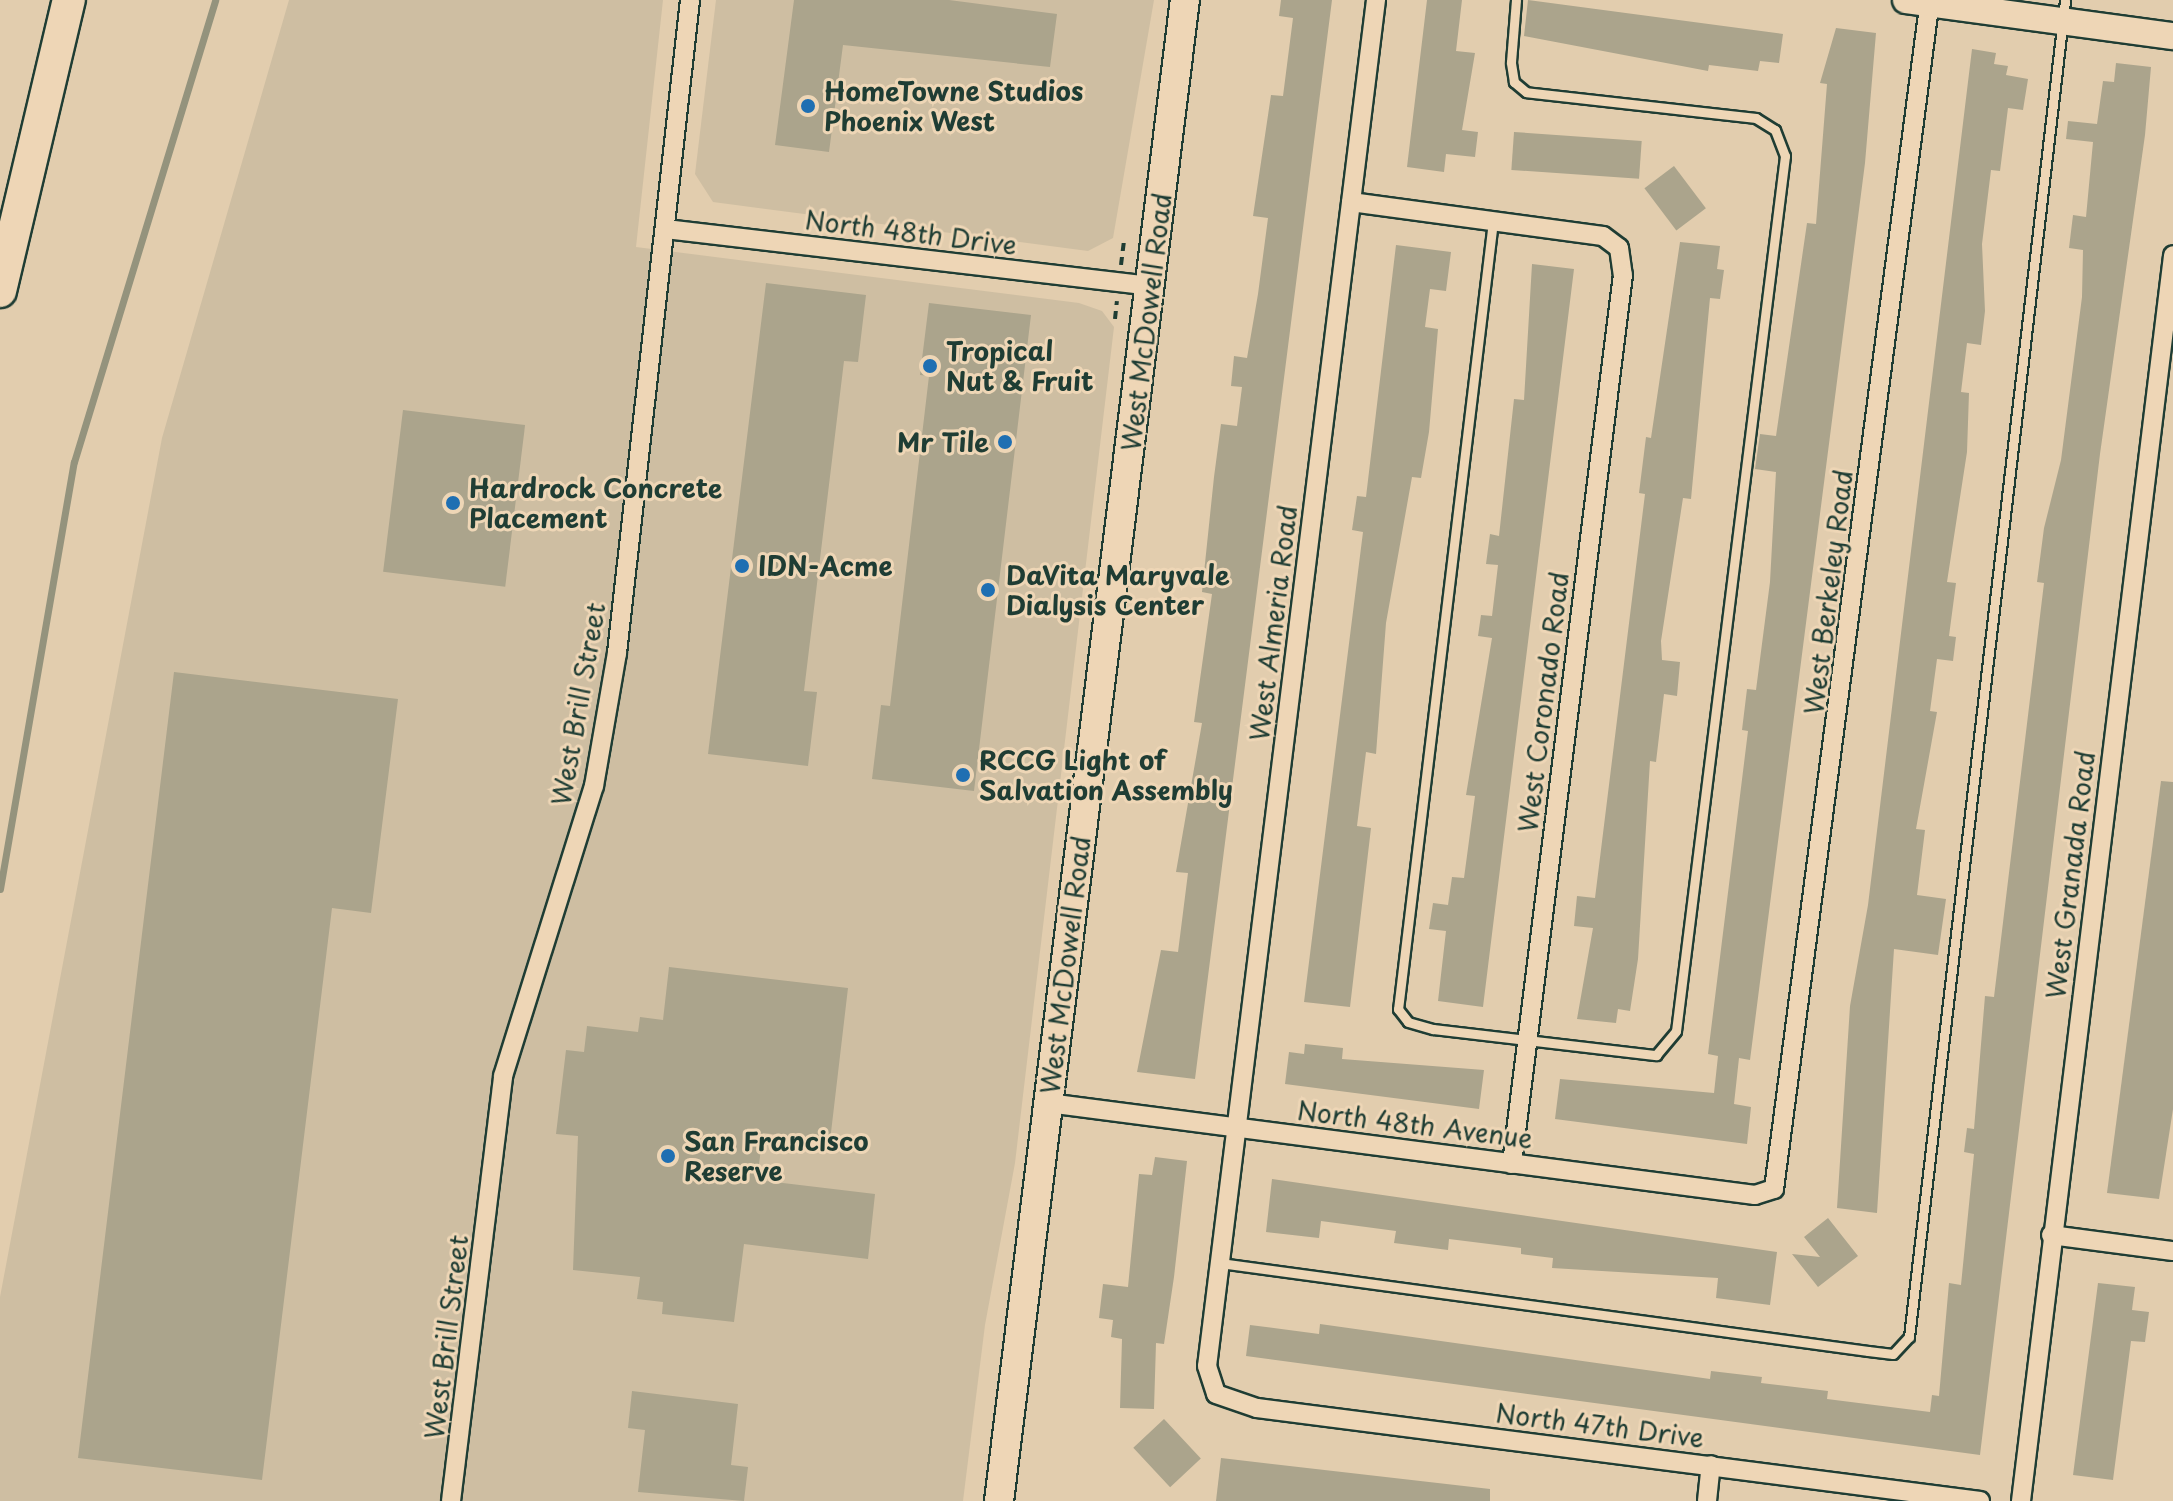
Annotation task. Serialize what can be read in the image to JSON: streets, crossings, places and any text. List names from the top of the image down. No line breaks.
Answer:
{"streets":{"main road":["West McDowell Road"],"street":["North 48th Drive","West Berkeley Road","West Almeria Road","West Coronado Road","West Brill Street","West Granada Road","North 48th Avenue","North 47th Drive"]},"crossings":[["North 48th Drive","West McDowell Road"],["North 48th Drive","West Brill Street"],["West McDowell Road","North 48th Avenue"],["West Berkeley Road","North 48th Avenue"],["West Almeria Road","North 48th Avenue"],["West Almeria Road","North 47th Drive"],["West Coronado Road","North 48th Avenue"]],"places":["HomeTowne Studios Phoenix West","Tropical Nut & Fruit","Mr Tile","Hardrock Concrete Placement","IDN-Acme","DaVita Maryvale Dialysis Center","RCCG Light of Salvation Assembly","San Francisco Reserve"]}
